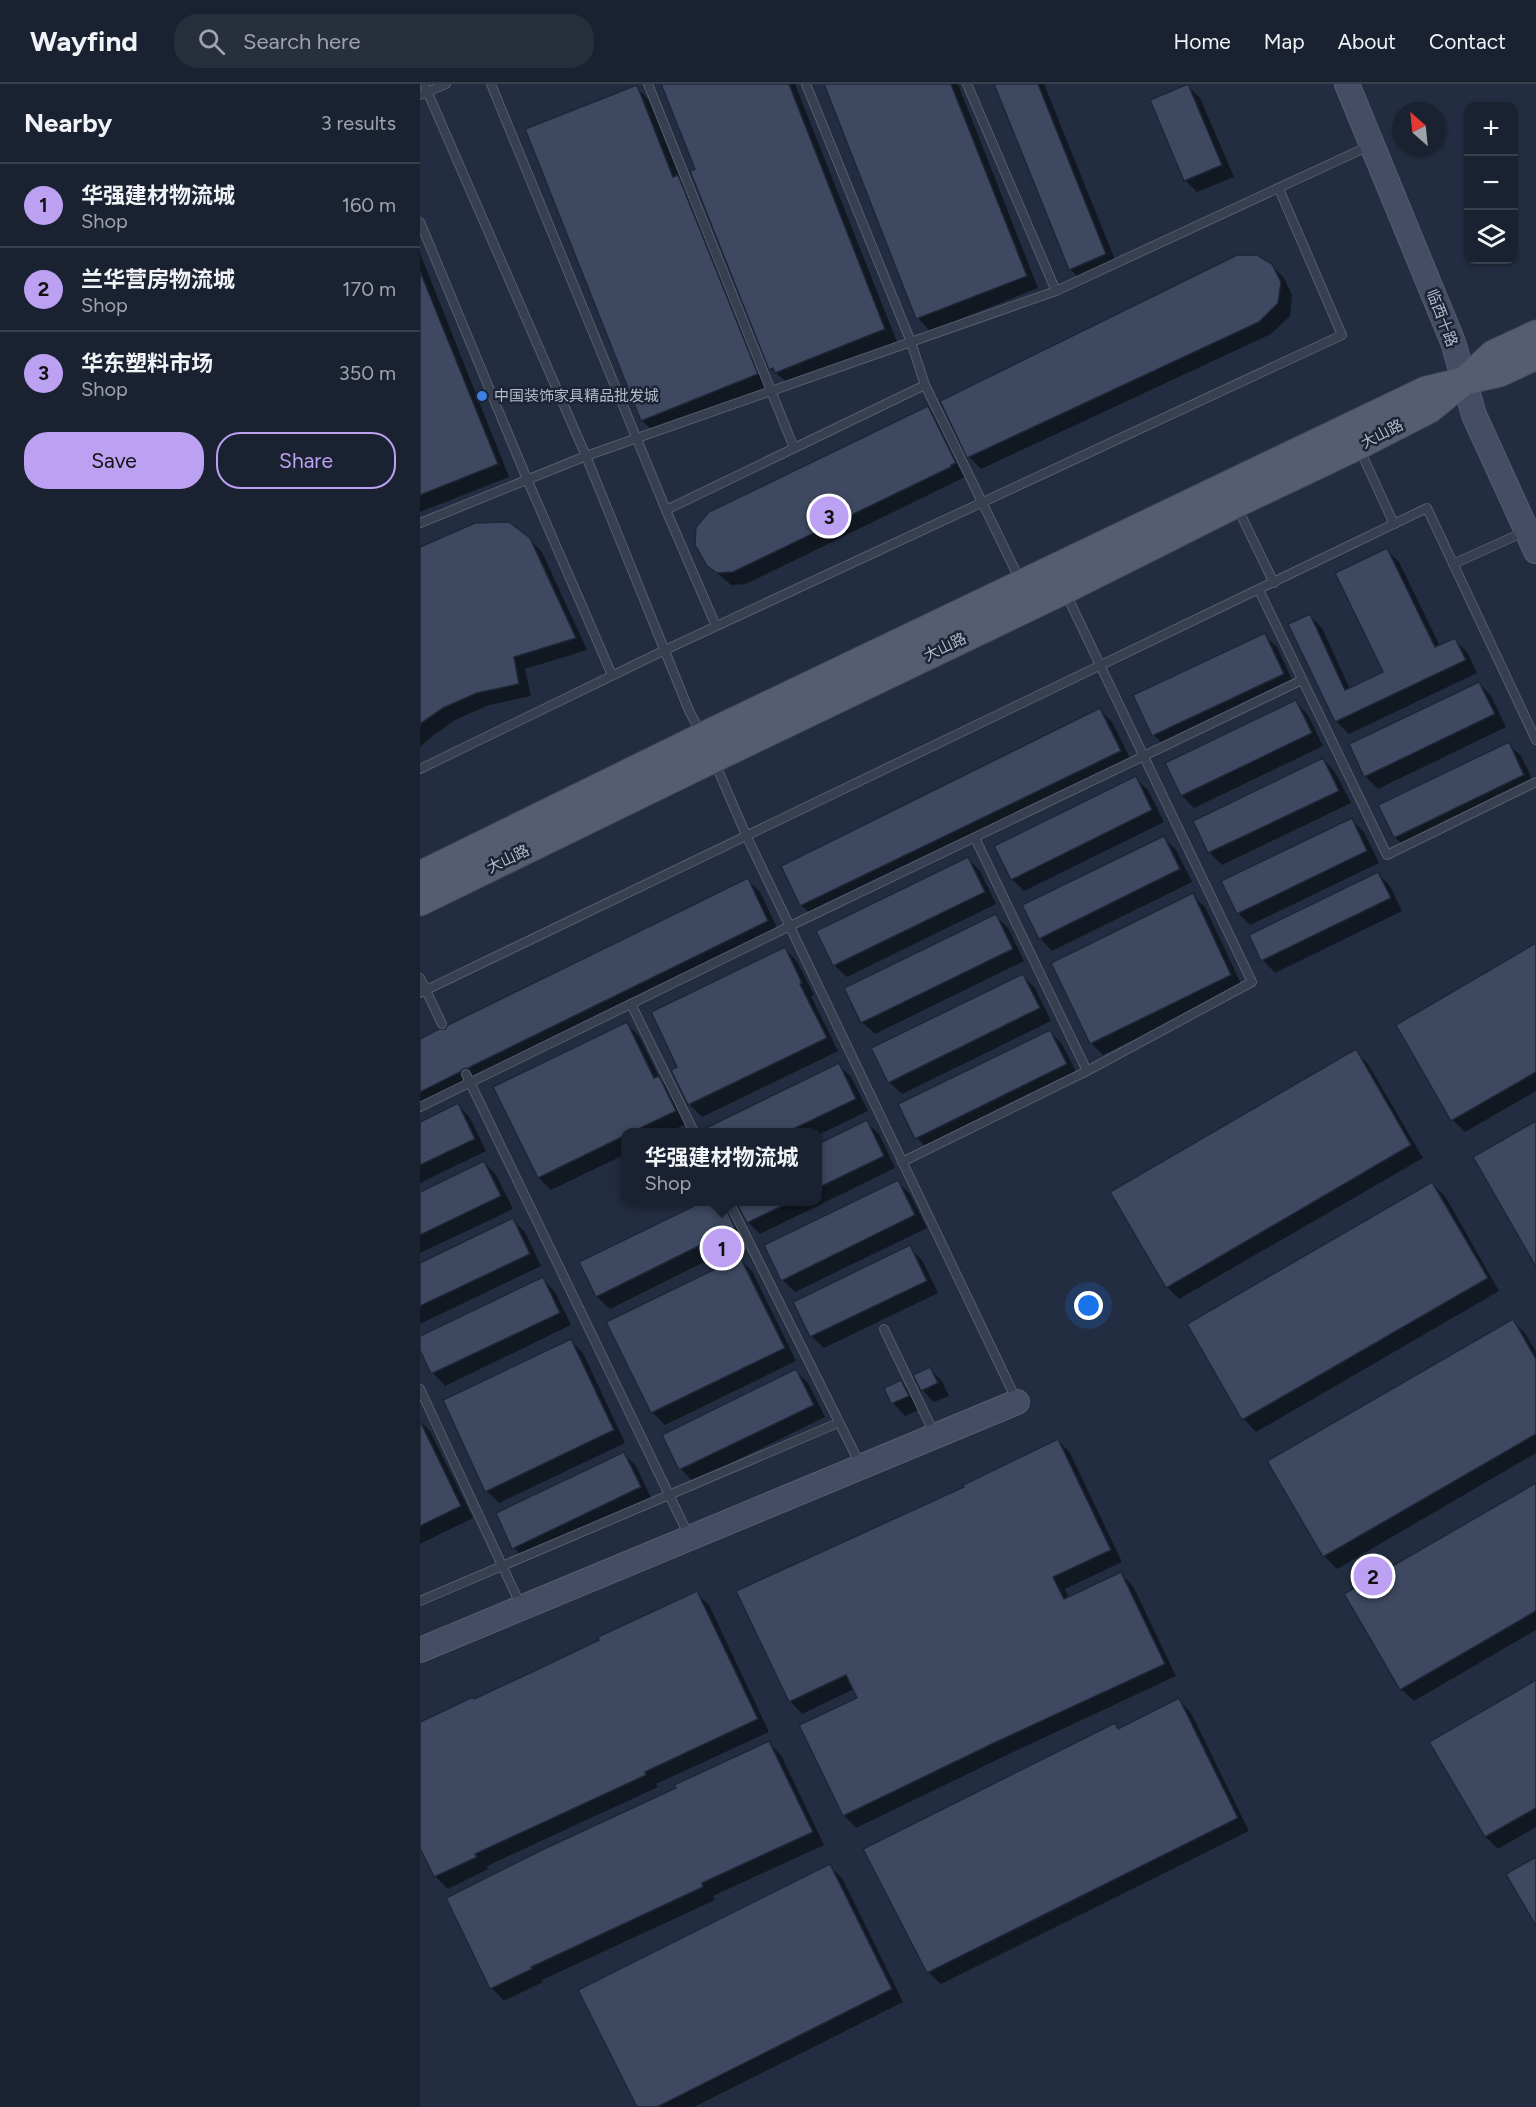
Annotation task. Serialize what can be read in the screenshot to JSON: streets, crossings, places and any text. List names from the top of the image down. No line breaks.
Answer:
{"streets":{"main road":["大山路"],"street":["临西十路"]},"crossings":[["临西十路","大山路"]],"places":["中国装饰家具精品批发城"],"north":"top left","page":{"header":"Wayfind","search":"Search here","nav":["Home","Map","About","Contact"],"heading":["Nearby","3 results"],"map_buttons":["+","−"],"list":[{"mark":"1","name":"华强建材物流城","note":"Shop","value":"160 m"},{"mark":"2","name":"兰华营房物流城","note":"Shop","value":"170 m"},{"mark":"3","name":"华东塑料市场","note":"Shop","value":"350 m"}],"buttons":["Save","Share"],"pins":["3","1","2"],"popup":["华强建材物流城","Shop"]}}
